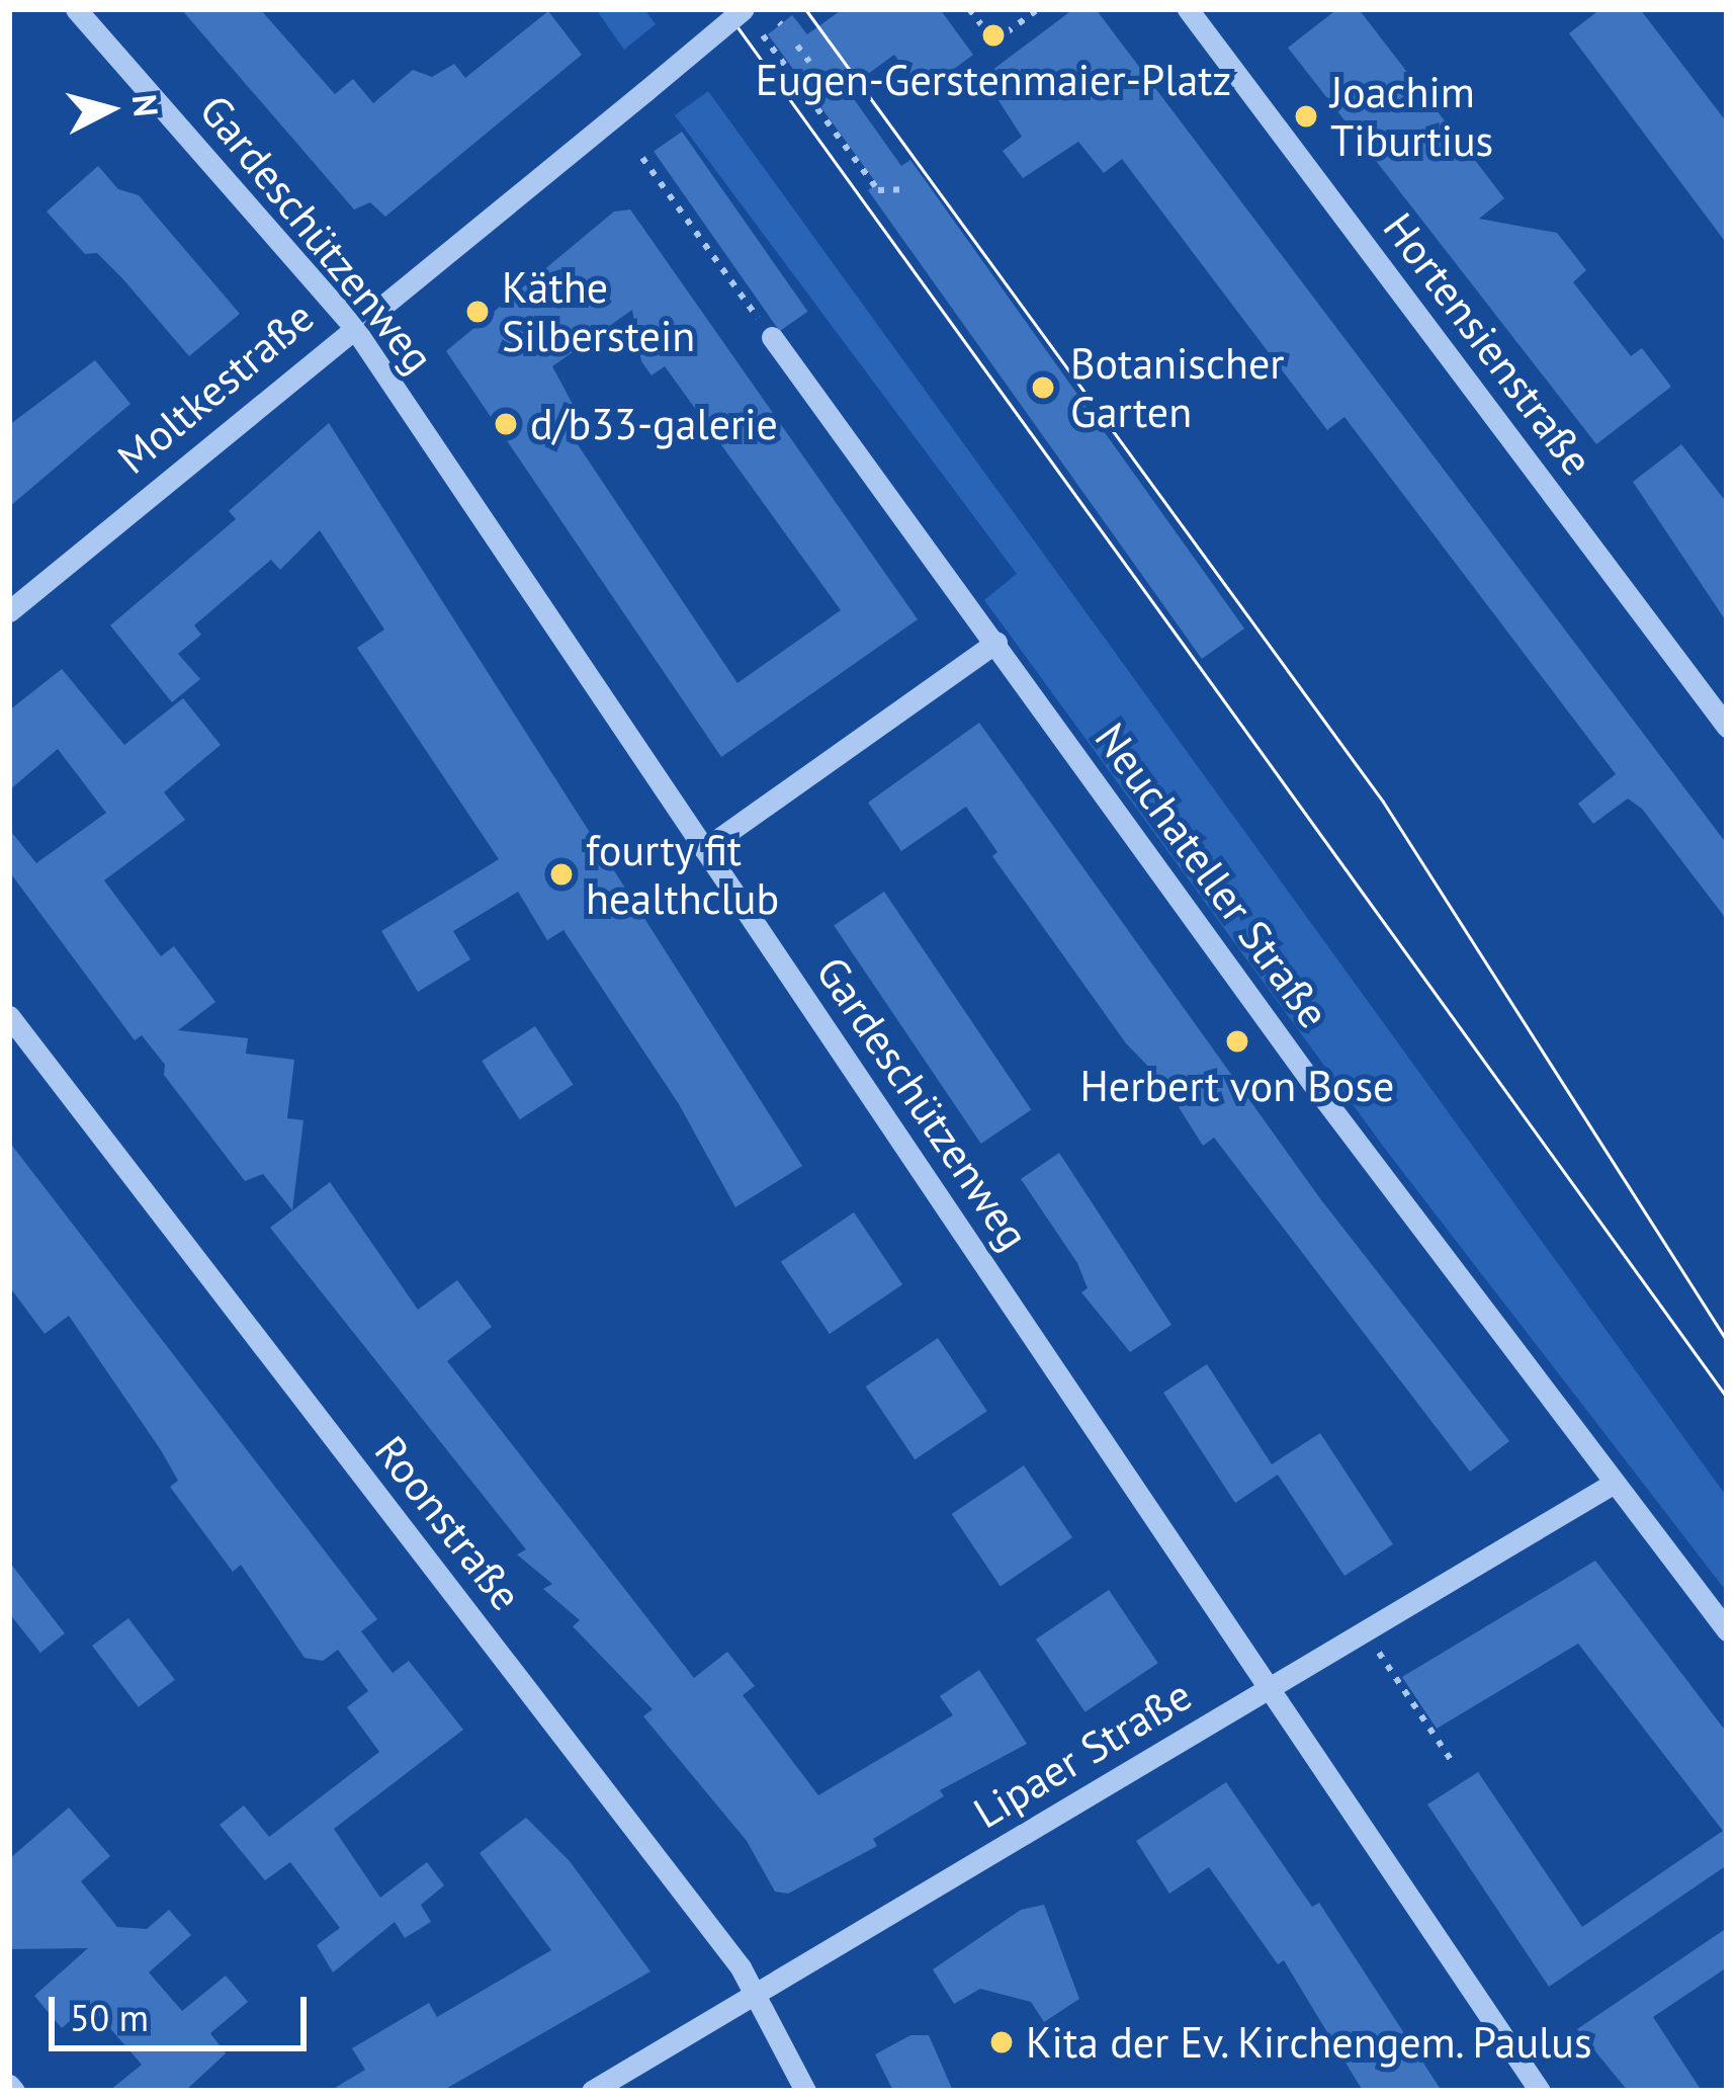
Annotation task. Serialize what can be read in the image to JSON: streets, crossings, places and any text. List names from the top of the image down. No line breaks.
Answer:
{"streets":{"street":["Gardeschützenweg","Hortensienstraße","Moltkestraße","Neuchateller Straße","Roonstraße","Lipaer Straße"]},"crossings":[["Gardeschützenweg","Moltkestraße"],["Gardeschützenweg","Lipaer Straße"],["Neuchateller Straße","Lipaer Straße"],["Roonstraße","Lipaer Straße"]],"places":["Eugen-Gerstenmaier-Platz","Joachim Tiburtius","Käthe Silberstein","Botanischer Garten","d/b33-galerie","fourty fit healthclub","Herbert von Bose","Kita der Ev. Kirchengem. Paulus"],"scale_bar":"50 m","north":"right"}
